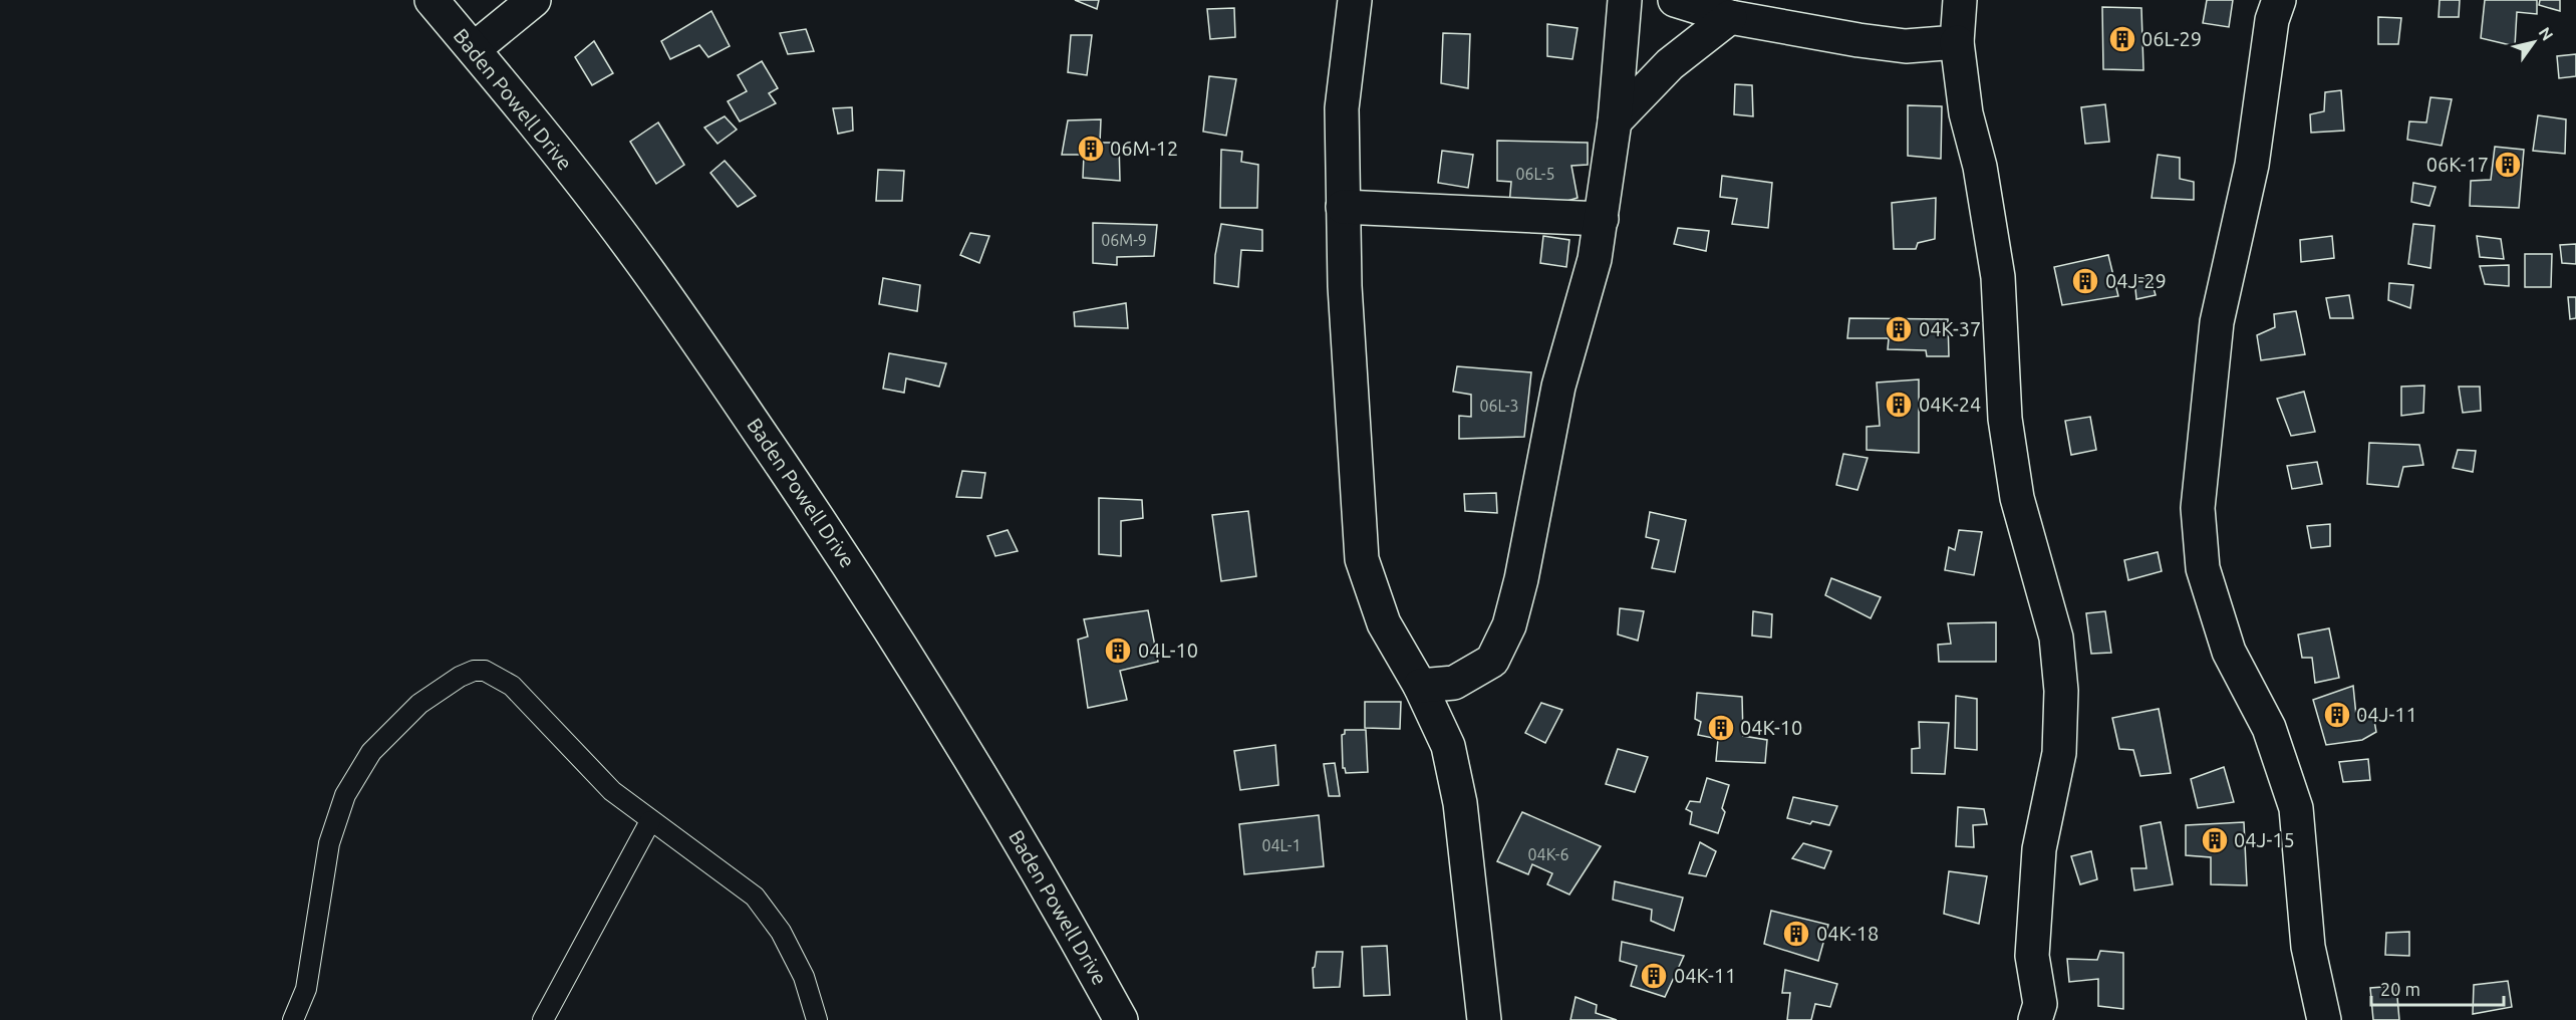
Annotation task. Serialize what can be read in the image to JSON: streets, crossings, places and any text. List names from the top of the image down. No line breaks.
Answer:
{"streets":{"street":["Baden Powell Drive"]},"places":{"building":["06L-29","06M-12","06K-17","04J-29","04K-37","04K-24","04L-10","04J-11","04K-10","04J-15","04K-18","04K-11"]},"house_numbers":["06L-5","06M-9","06L-3","04L-1","04K-6"],"scale_bar":"20 m","north":"top right"}
